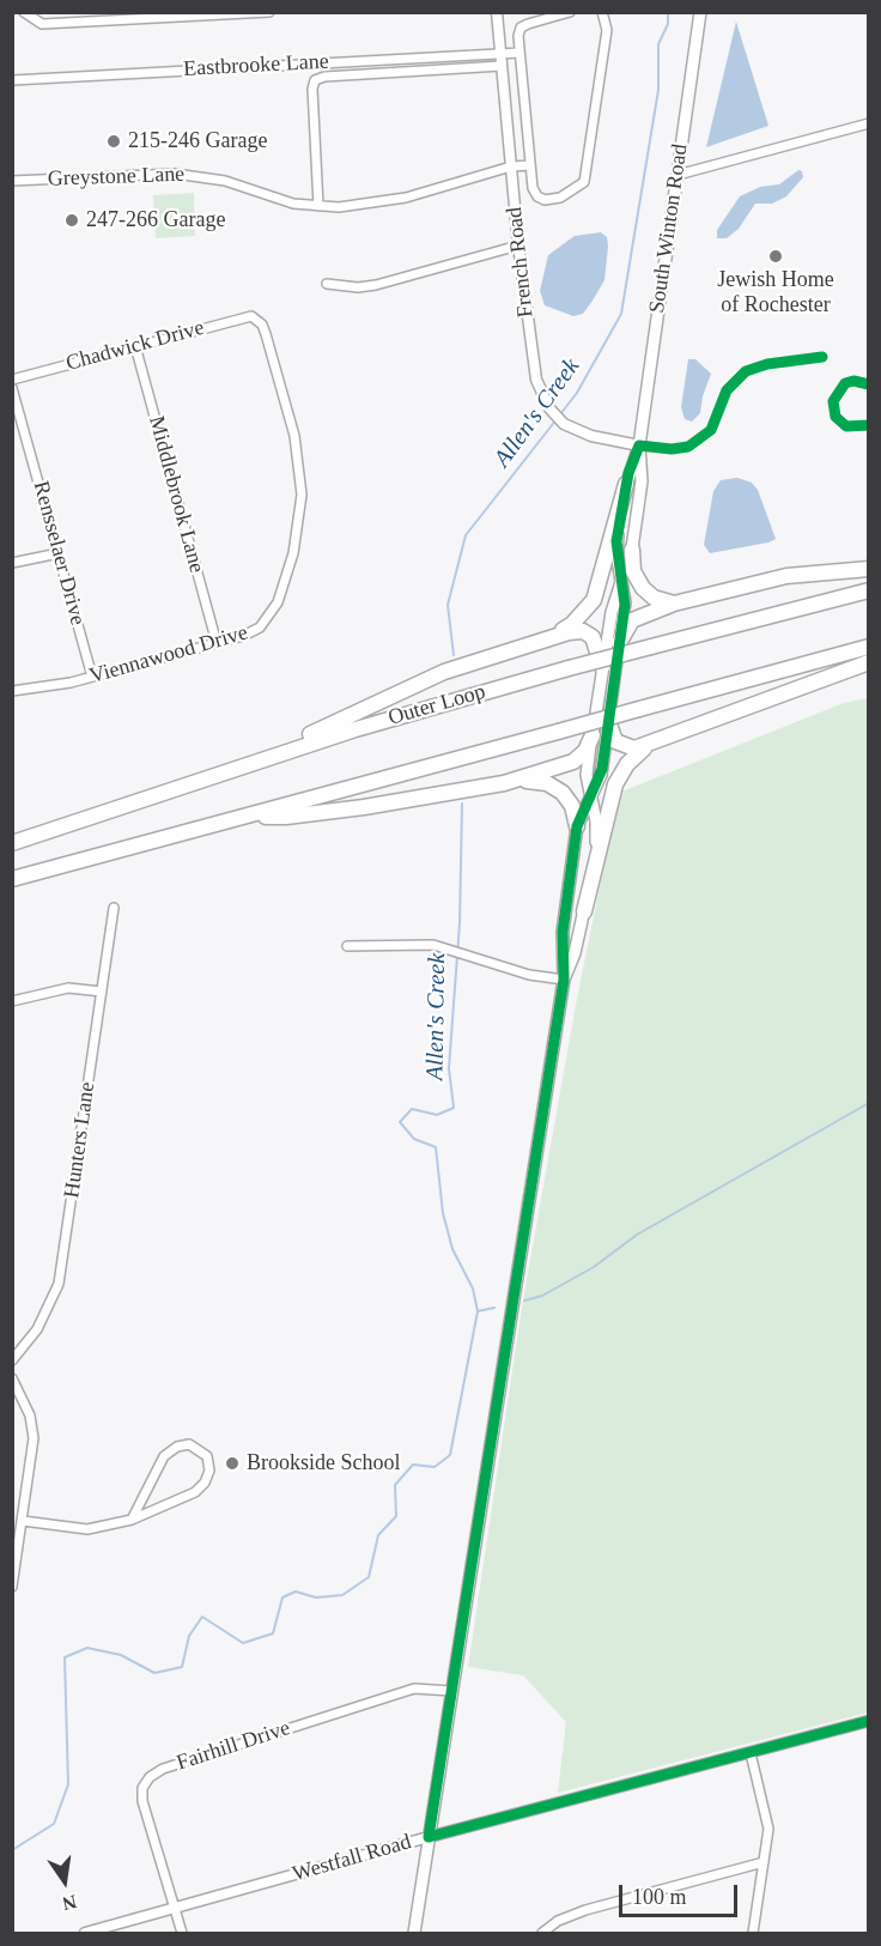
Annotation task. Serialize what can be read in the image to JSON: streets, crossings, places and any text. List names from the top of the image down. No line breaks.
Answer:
{"streets":{"highway":["Outer Loop"],"main road":["South Winton Road"],"street":["Eastbrooke Lane","Greystone Lane","French Road","Chadwick Drive","Middlebrook Lane","Rensselaer Drive","Viennawood Drive","Hunters Lane","Fairhill Drive","Westfall Road"]},"crossings":[["Eastbrooke Lane","French Road"],["Greystone Lane","French Road"],["South Winton Road","French Road"],["South Winton Road","Fairhill Drive"],["South Winton Road","Westfall Road"],["Chadwick Drive","Middlebrook Lane"],["Chadwick Drive","Viennawood Drive"],["Middlebrook Lane","Viennawood Drive"],["Rensselaer Drive","Viennawood Drive"],["Fairhill Drive","Westfall Road"]],"water":["Allen's Creek"],"places":["215-246 Garage","247-266 Garage","Jewish Home of Rochester","Brookside School"],"scale_bar":"100 m","north":"bottom"}
